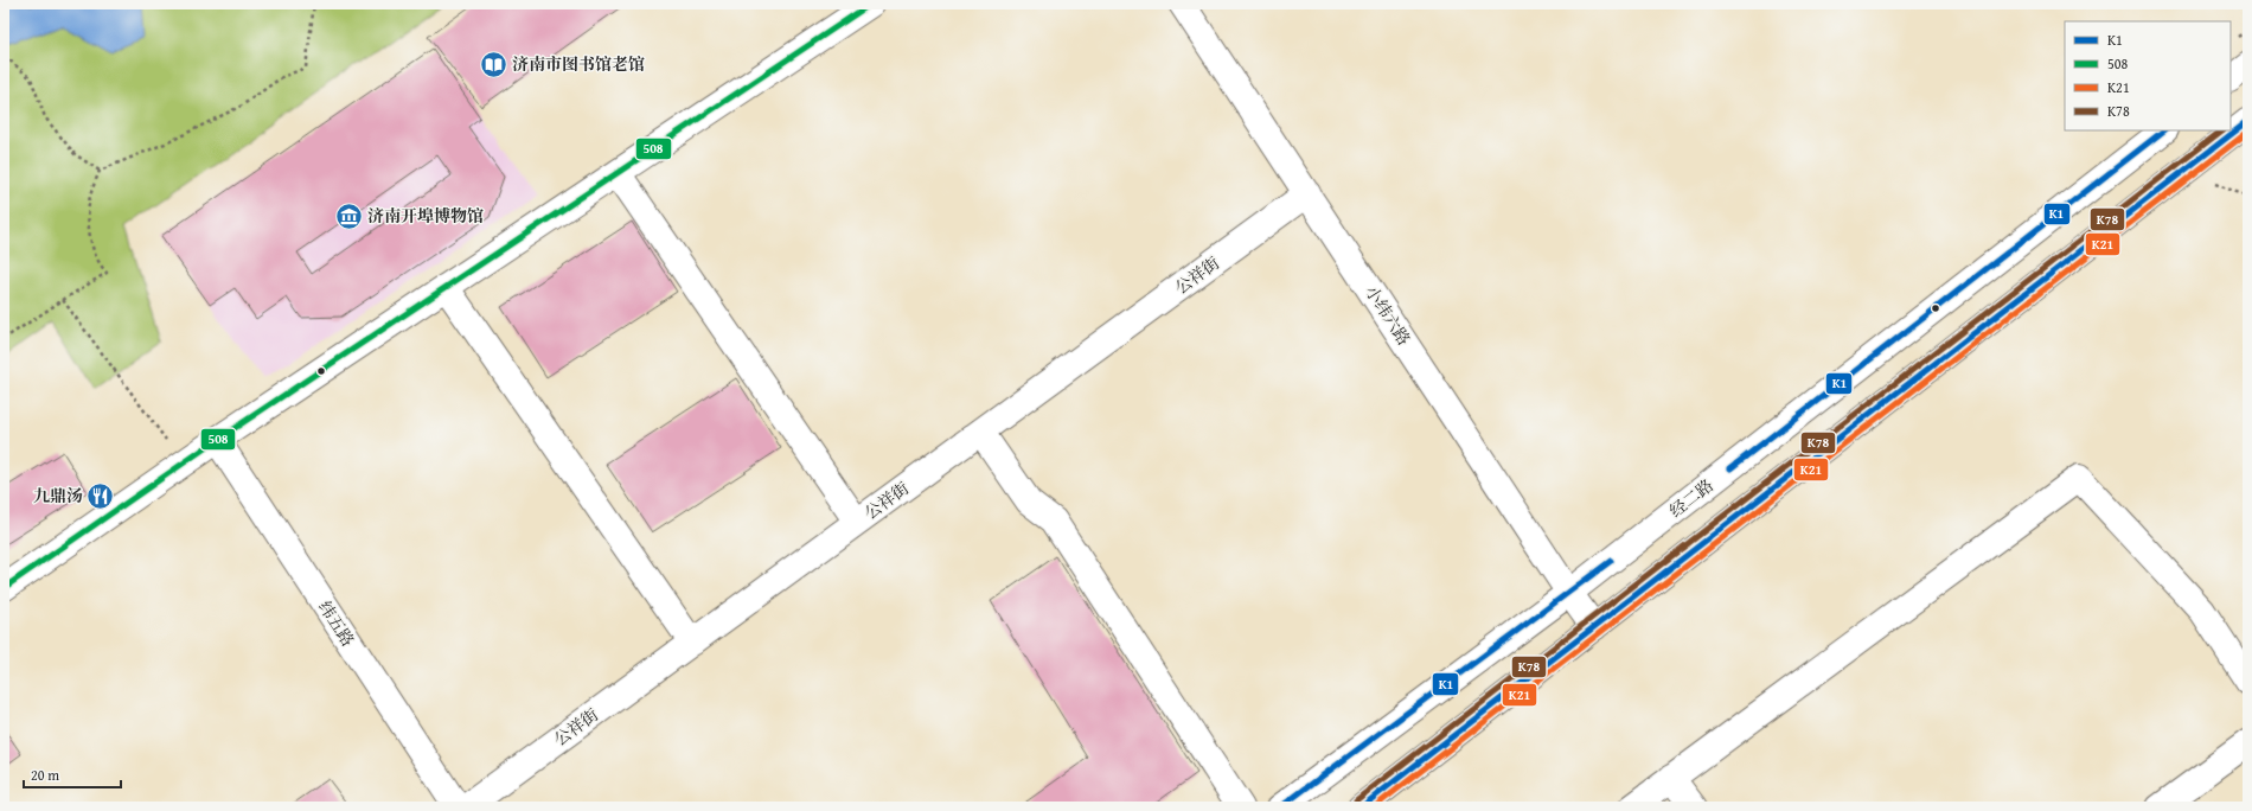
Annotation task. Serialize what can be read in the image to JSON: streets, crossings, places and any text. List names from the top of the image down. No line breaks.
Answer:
{"streets":{"street":["公祥街","小纬六路","经二路","纬五路"]},"crossings":[["公祥街","小纬六路"],["小纬六路","经二路"]],"places":{"library":["济南市图书馆老馆"],"museum":["济南开埠博物馆"],"restaurant":["九鼎汤"]},"lines":["transit line 508","transit line K1","transit line K78","transit line K21"],"legend":["K1","508","K21","K78"],"scale_bar":"20 m"}
